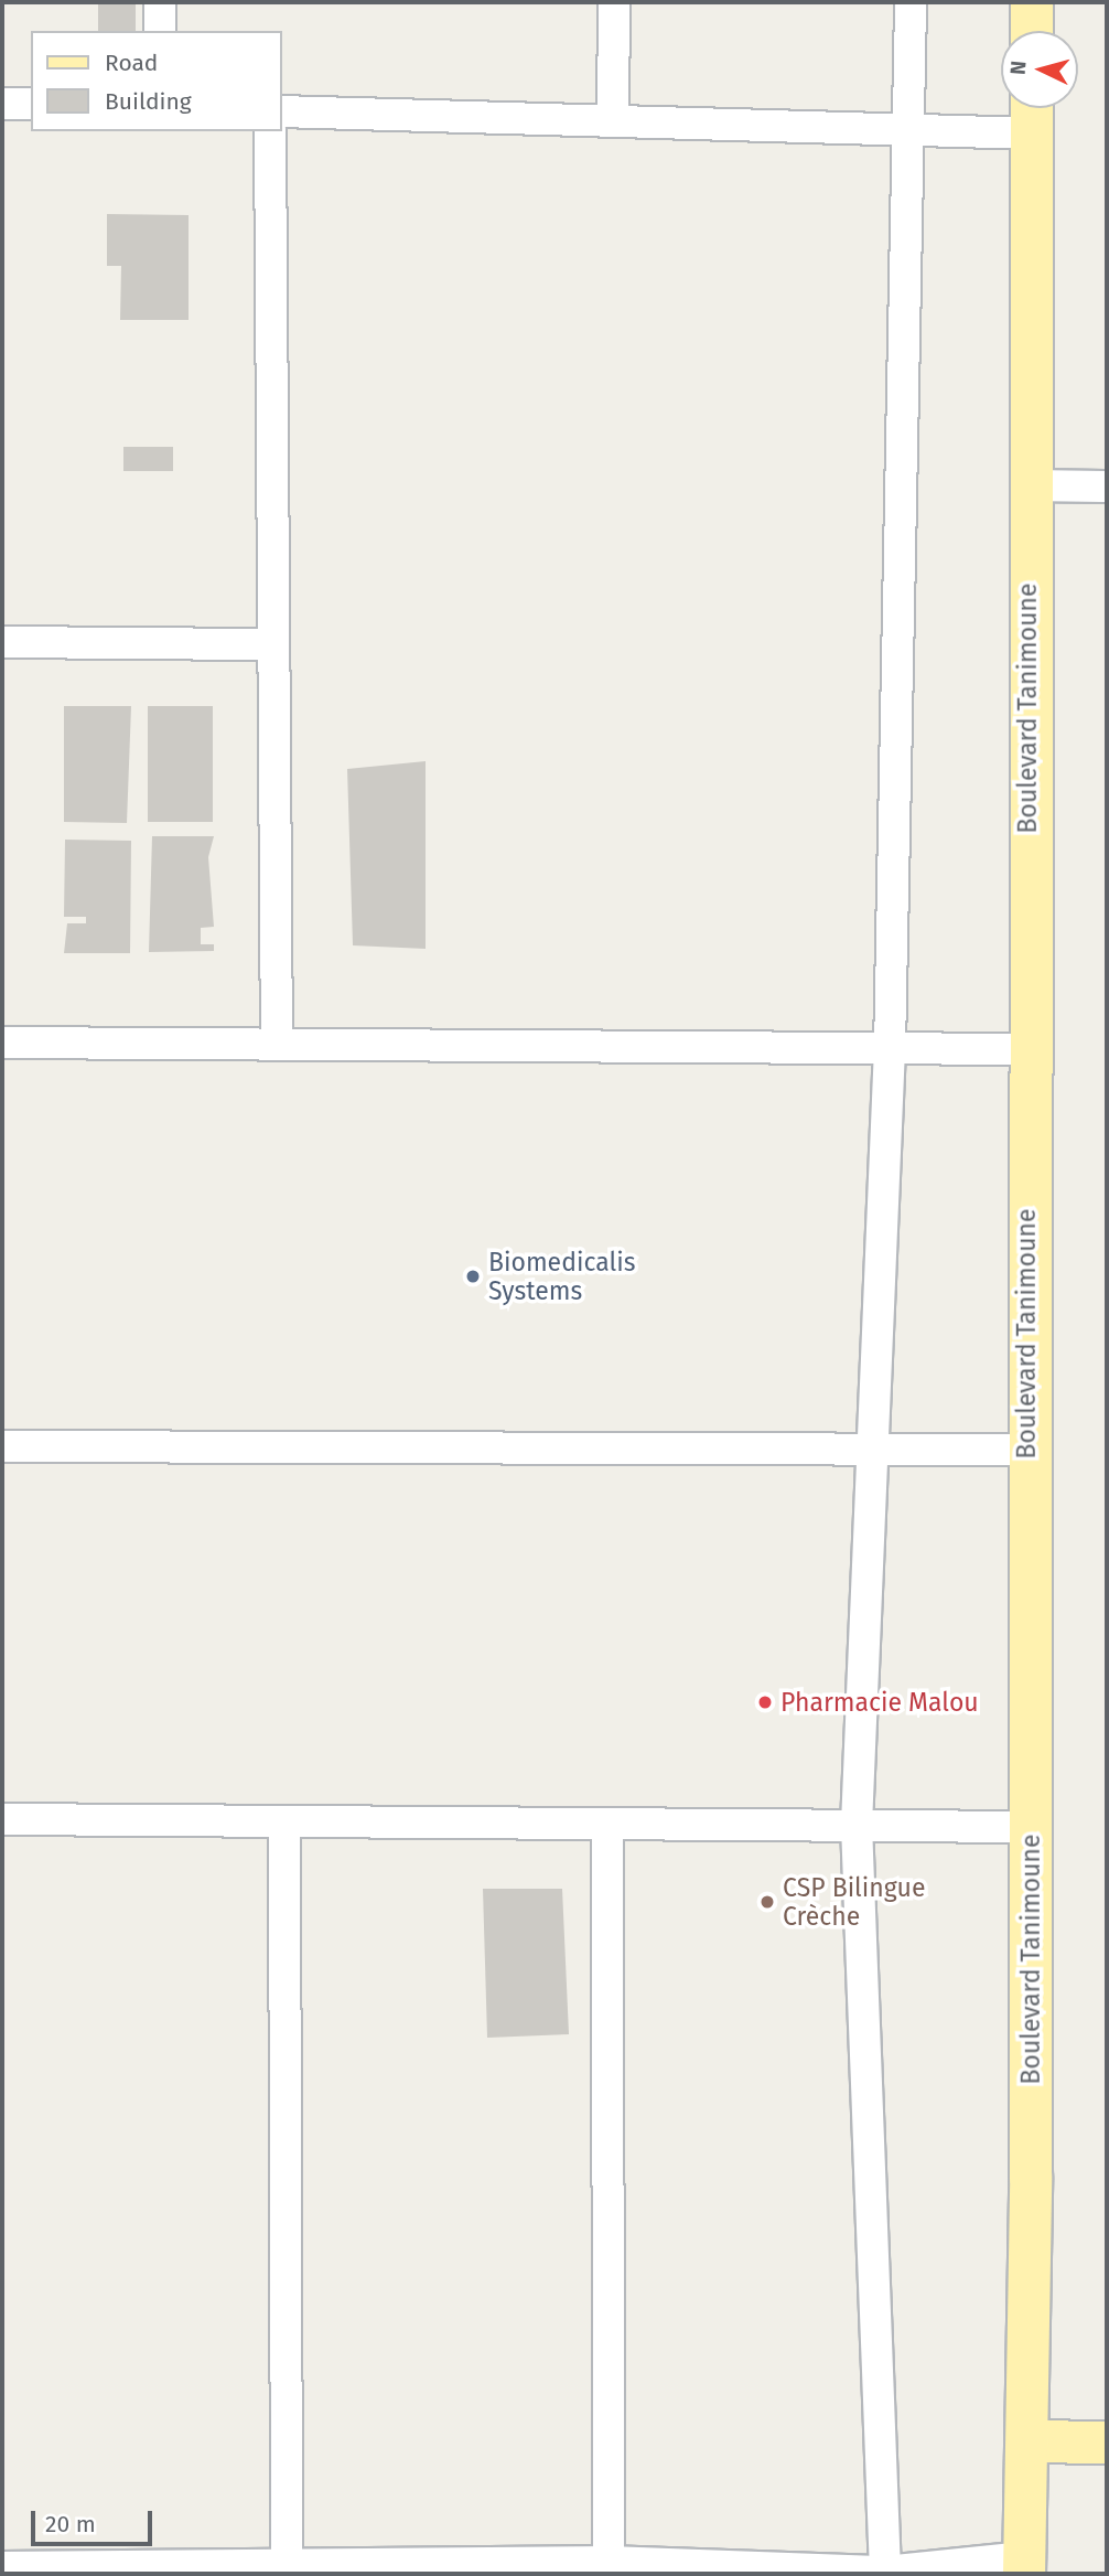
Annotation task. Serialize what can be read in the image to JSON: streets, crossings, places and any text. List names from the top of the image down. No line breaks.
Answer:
{"streets":{"main road":["Boulevard Tanimoune"]},"places":["Biomedicalis Systems","Pharmacie Malou","CSP Bilingue Crèche"],"legend":["Road","Building"],"scale_bar":"20 m","north":"left"}
